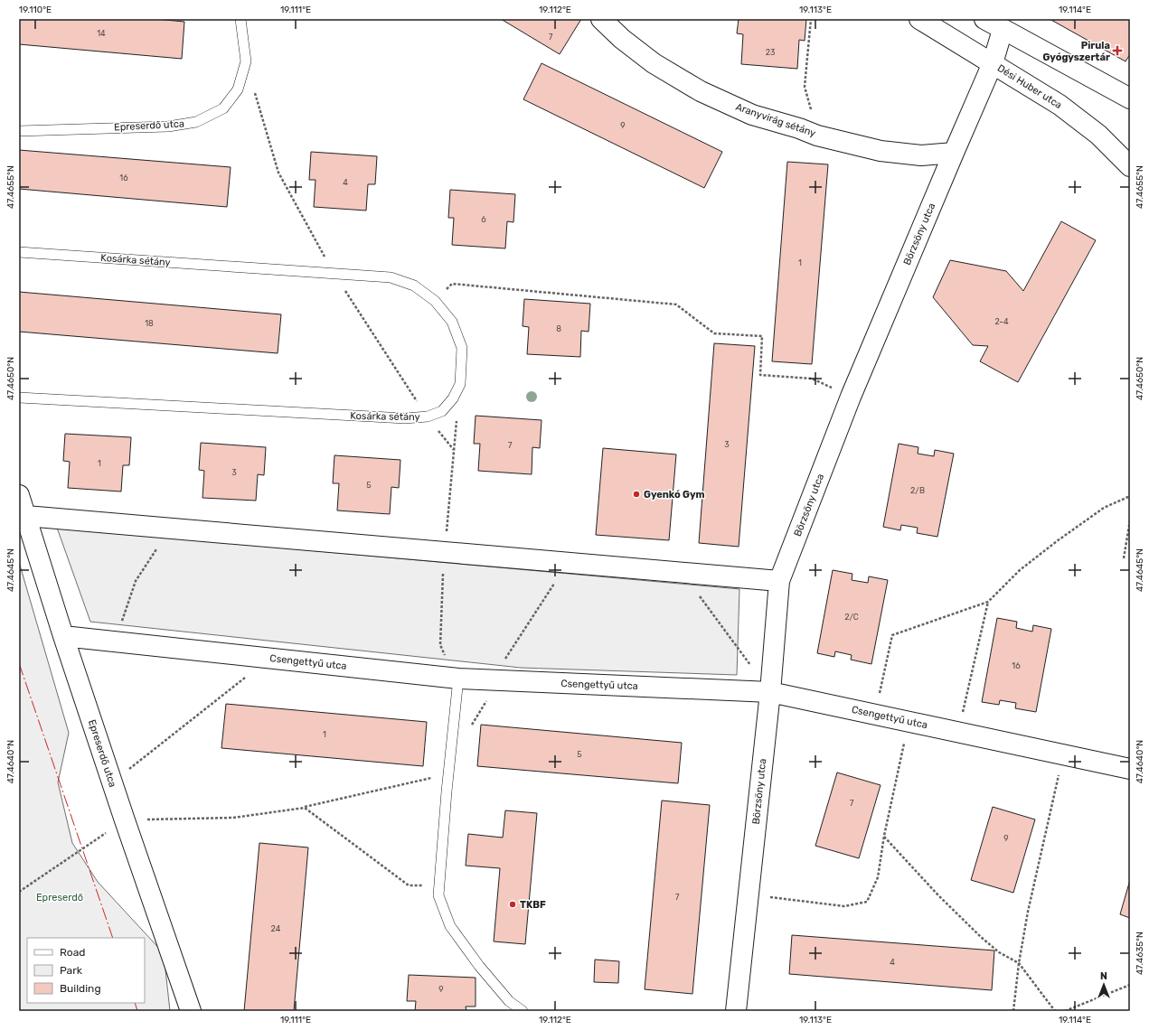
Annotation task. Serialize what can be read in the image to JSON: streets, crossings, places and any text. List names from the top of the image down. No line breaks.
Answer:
{"streets":{"street":["Dési Huber utca","Aranyvirág sétány","Epreserdő utca","Börzsöny utca","Csengettyű utca"],"lane":["Kosárka sétány"]},"crossings":[["Dési Huber utca","Börzsöny utca"],["Aranyvirág sétány","Börzsöny utca"],["Epreserdő utca","Csengettyű utca"],["Börzsöny utca","Csengettyű utca"]],"parks":["Epreserdő"],"places":{"health":["Pirula Gyógyszertár"],"other":["Gyenkó Gym","TKBF"]},"house_numbers":["14","7","23","9","16","4","6","1","2-4","18","8","3","7","1","3","5","2/B","2/C","16","1","5","7","9","7","24","4","9"],"legend":["Road","Park","Building"],"north":"top","coordinates":["19.110°E","19.111°E","19.112°E","19.113°E","19.114°E","47.4655°N","47.4650°N","47.4645°N","47.4640°N","47.4635°N"]}
